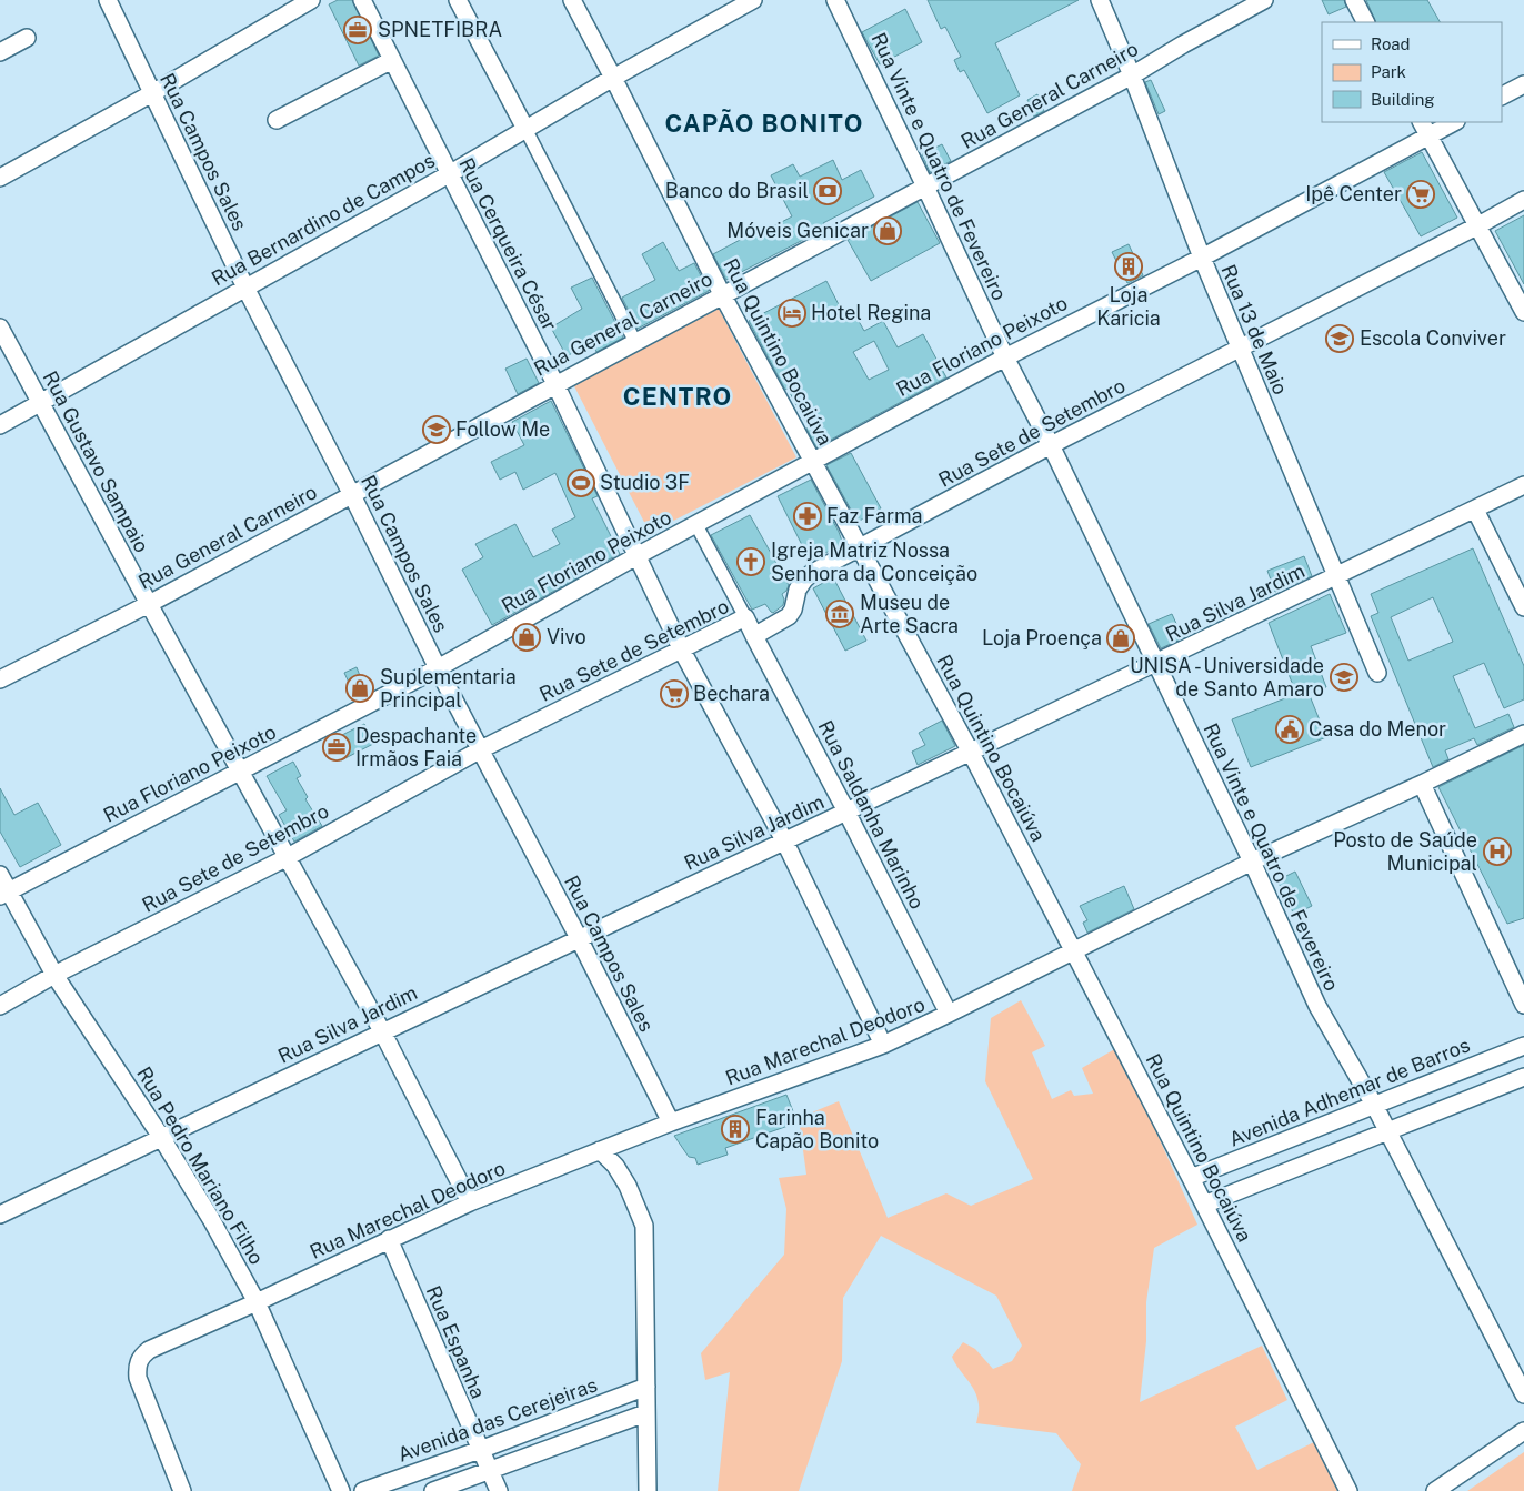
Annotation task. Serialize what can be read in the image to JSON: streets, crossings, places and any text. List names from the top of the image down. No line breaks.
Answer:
{"streets":{"street":["Rua General Carneiro","Rua Campos Sales","Rua Vinte e Quatro de Fevereiro","Rua Bernardino de Campos","Rua Cerqueira César","Rua 13 de Maio","Rua Floriano Peixoto","Rua Quintino Bocaiúva","Rua Sete de Setembro","Rua Gustavo Sampaio","Rua Silva Jardim","Rua Saldanha Marinho","Rua Marechal Deodoro","Avenida Adhemar de Barros","Rua Pedro Mariano Filho","Rua Espanha","Avenida das Cerejeiras"]},"crossings":[["Rua General Carneiro","Rua Campos Sales"],["Rua General Carneiro","Rua Vinte e Quatro de Fevereiro"],["Rua General Carneiro","Rua Cerqueira César"],["Rua General Carneiro","Rua 13 de Maio"],["Rua General Carneiro","Rua Quintino Bocaiúva"],["Rua General Carneiro","Rua Gustavo Sampaio"],["Rua Campos Sales","Rua Bernardino de Campos"],["Rua Campos Sales","Rua Floriano Peixoto"],["Rua Campos Sales","Rua Sete de Setembro"],["Rua Campos Sales","Rua Silva Jardim"],["Rua Campos Sales","Rua Marechal Deodoro"],["Rua Vinte e Quatro de Fevereiro","Rua Floriano Peixoto"],["Rua Vinte e Quatro de Fevereiro","Rua Sete de Setembro"],["Rua Vinte e Quatro de Fevereiro","Rua Silva Jardim"],["Rua Vinte e Quatro de Fevereiro","Rua Marechal Deodoro"],["Rua Vinte e Quatro de Fevereiro","Avenida Adhemar de Barros"],["Rua Bernardino de Campos","Rua Cerqueira César"],["Rua Bernardino de Campos","Rua Quintino Bocaiúva"],["Rua Bernardino de Campos","Rua Gustavo Sampaio"],["Rua Cerqueira César","Rua Floriano Peixoto"],["Rua Cerqueira César","Rua Sete de Setembro"],["Rua Cerqueira César","Rua Silva Jardim"],["Rua Cerqueira César","Rua Marechal Deodoro"],["Rua 13 de Maio","Rua Floriano Peixoto"],["Rua 13 de Maio","Rua Sete de Setembro"],["Rua 13 de Maio","Rua Silva Jardim"],["Rua Floriano Peixoto","Rua Quintino Bocaiúva"],["Rua Floriano Peixoto","Rua Gustavo Sampaio"],["Rua Floriano Peixoto","Rua Pedro Mariano Filho"],["Rua Quintino Bocaiúva","Rua Sete de Setembro"],["Rua Quintino Bocaiúva","Rua Silva Jardim"],["Rua Quintino Bocaiúva","Rua Marechal Deodoro"],["Rua Quintino Bocaiúva","Avenida Adhemar de Barros"],["Rua Sete de Setembro","Rua Gustavo Sampaio"],["Rua Sete de Setembro","Rua Saldanha Marinho"],["Rua Sete de Setembro","Rua Pedro Mariano Filho"],["Rua Gustavo Sampaio","Rua Silva Jardim"],["Rua Gustavo Sampaio","Rua Marechal Deodoro"],["Rua Silva Jardim","Rua Saldanha Marinho"],["Rua Silva Jardim","Rua Pedro Mariano Filho"],["Rua Saldanha Marinho","Rua Marechal Deodoro"],["Rua Marechal Deodoro","Rua Pedro Mariano Filho"],["Rua Marechal Deodoro","Rua Espanha"],["Rua Espanha","Avenida das Cerejeiras"]],"districts":["CAPÃO BONITO","CENTRO"],"places":{"office":["SPNETFIBRA","Despachante Irmãos Faia"],"bank":["Banco do Brasil"],"supermarket":["Ipê Center","Bechara"],"shop":["Móveis Genicar","Vivo","Loja Proença","Suplementaria Principal"],"building":["Loja Karicia","Farinha Capão Bonito"],"hotel":["Hotel Regina"],"school or university":["Escola Conviver","Follow Me","UNISA - Universidade de Santo Amaro"],"sports":["Studio 3F"],"pharmacy":["Faz Farma"],"church":["Igreja Matriz Nossa Senhora da Conceição"],"museum":["Museu de Arte Sacra"],"public building":["Casa do Menor"],"hospital":["Posto de Saúde Municipal"]},"legend":["Road","Park","Building"]}
